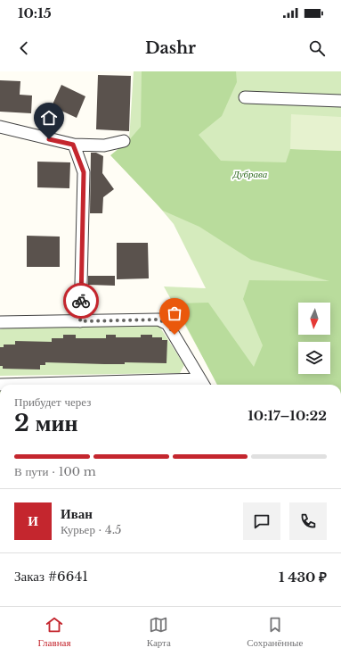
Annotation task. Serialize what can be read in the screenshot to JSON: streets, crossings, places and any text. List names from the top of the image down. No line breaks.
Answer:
{"parks":["Дубрава"],"north":"bottom","page":{"status":"10:15","header":"Dashr","heading":["2 мин","Прибудет через","10:17–10:22"],"panel":["Иван","Курьер · 4.5","Заказ #6641","1 430 ₽"],"bar":"В пути · 100 m","round":"И","tabs":["Главная","Карта","Сохранённые"]}}
